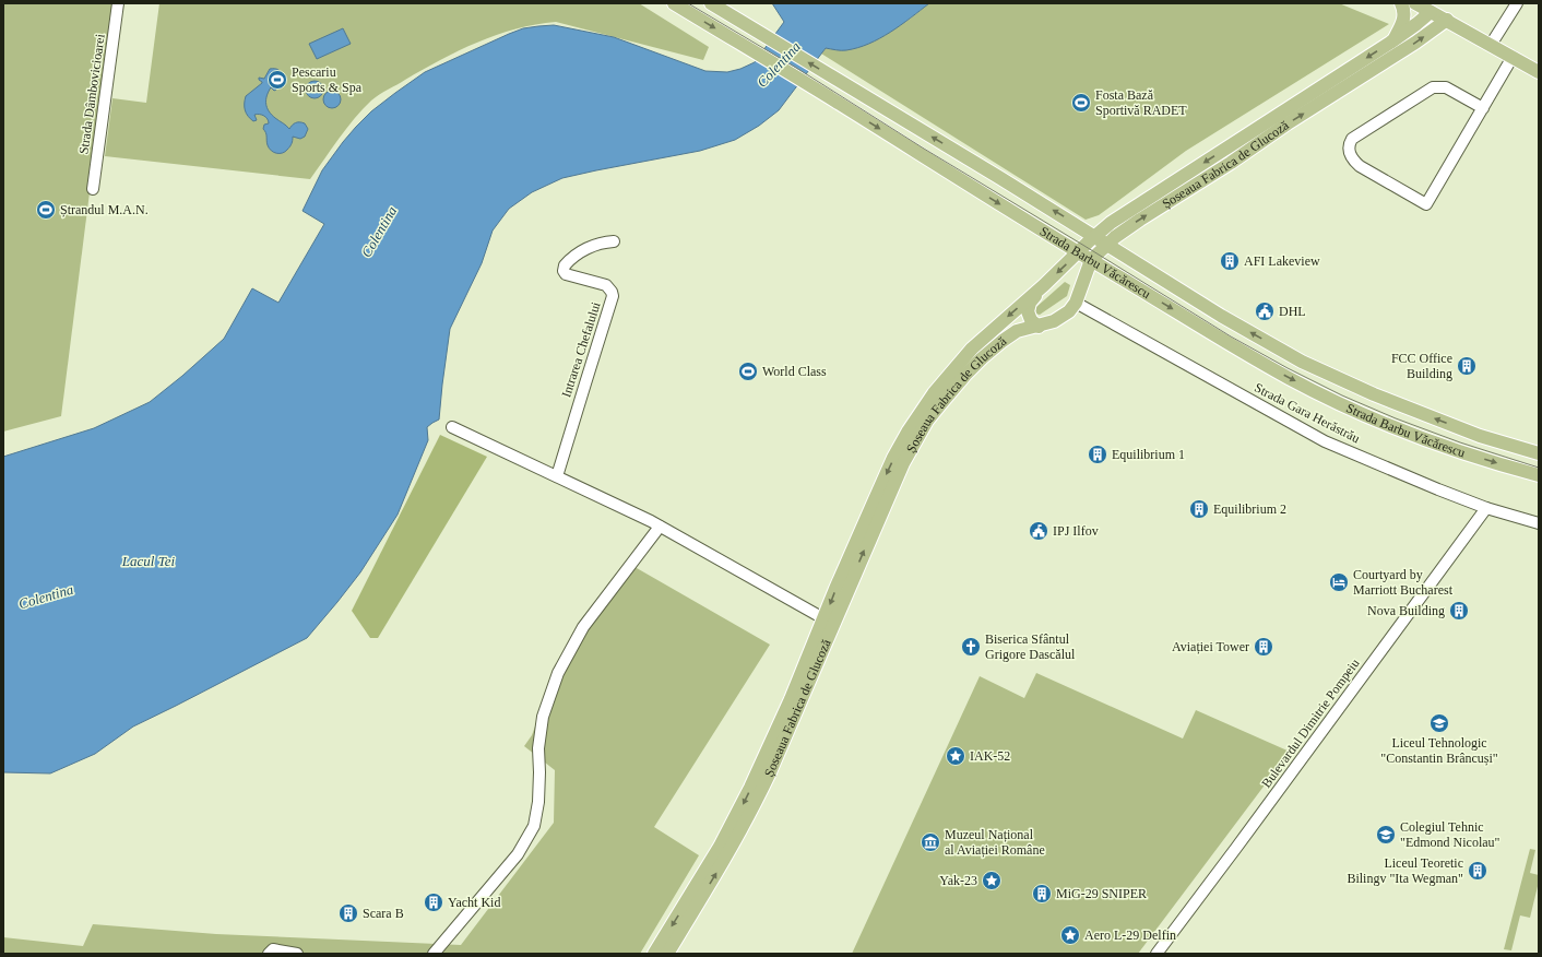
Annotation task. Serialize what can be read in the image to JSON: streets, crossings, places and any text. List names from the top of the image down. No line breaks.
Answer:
{"streets":{"main road":["Șoseaua Fabrica de Glucoză","Strada Barbu Văcărescu"],"street":["Strada Dâmbovicioarei","Intrarea Chefalului","Strada Gara Herăstrău","Bulevardul Dimitrie Pompeiu"]},"crossings":[["Șoseaua Fabrica de Glucoză","Strada Barbu Văcărescu"],["Șoseaua Fabrica de Glucoză","Strada Gara Herăstrău"],["Strada Gara Herăstrău","Bulevardul Dimitrie Pompeiu"]],"water":["Colentina","Lacul Tei"],"places":{"sports":["Pescariu Sports & Spa","Fosta Bază Sportivă RADET","Ștrandul M.A.N.","World Class"],"building":["AFI Lakeview","FCC Office Building","Equilibrium 1","Equilibrium 2","Nova Building","Aviației Tower","Liceul Teoretic Bilingv \"Ita Wegman\"","MiG-29 SNIPER","Yacht Kid","Scara B"],"public building":["DHL","IPJ Ilfov"],"hotel":["Courtyard by Marriott Bucharest"],"church":["Biserica Sfântul Grigore Dascălul"],"school or university":["Liceul Tehnologic \"Constantin Brâncuși\"","Colegiul Tehnic \"Edmond Nicolau\""],"place":["IAK-52","Yak-23","Aero L-29 Delfin"],"museum":["Muzeul Național al Aviației Române"]}}
